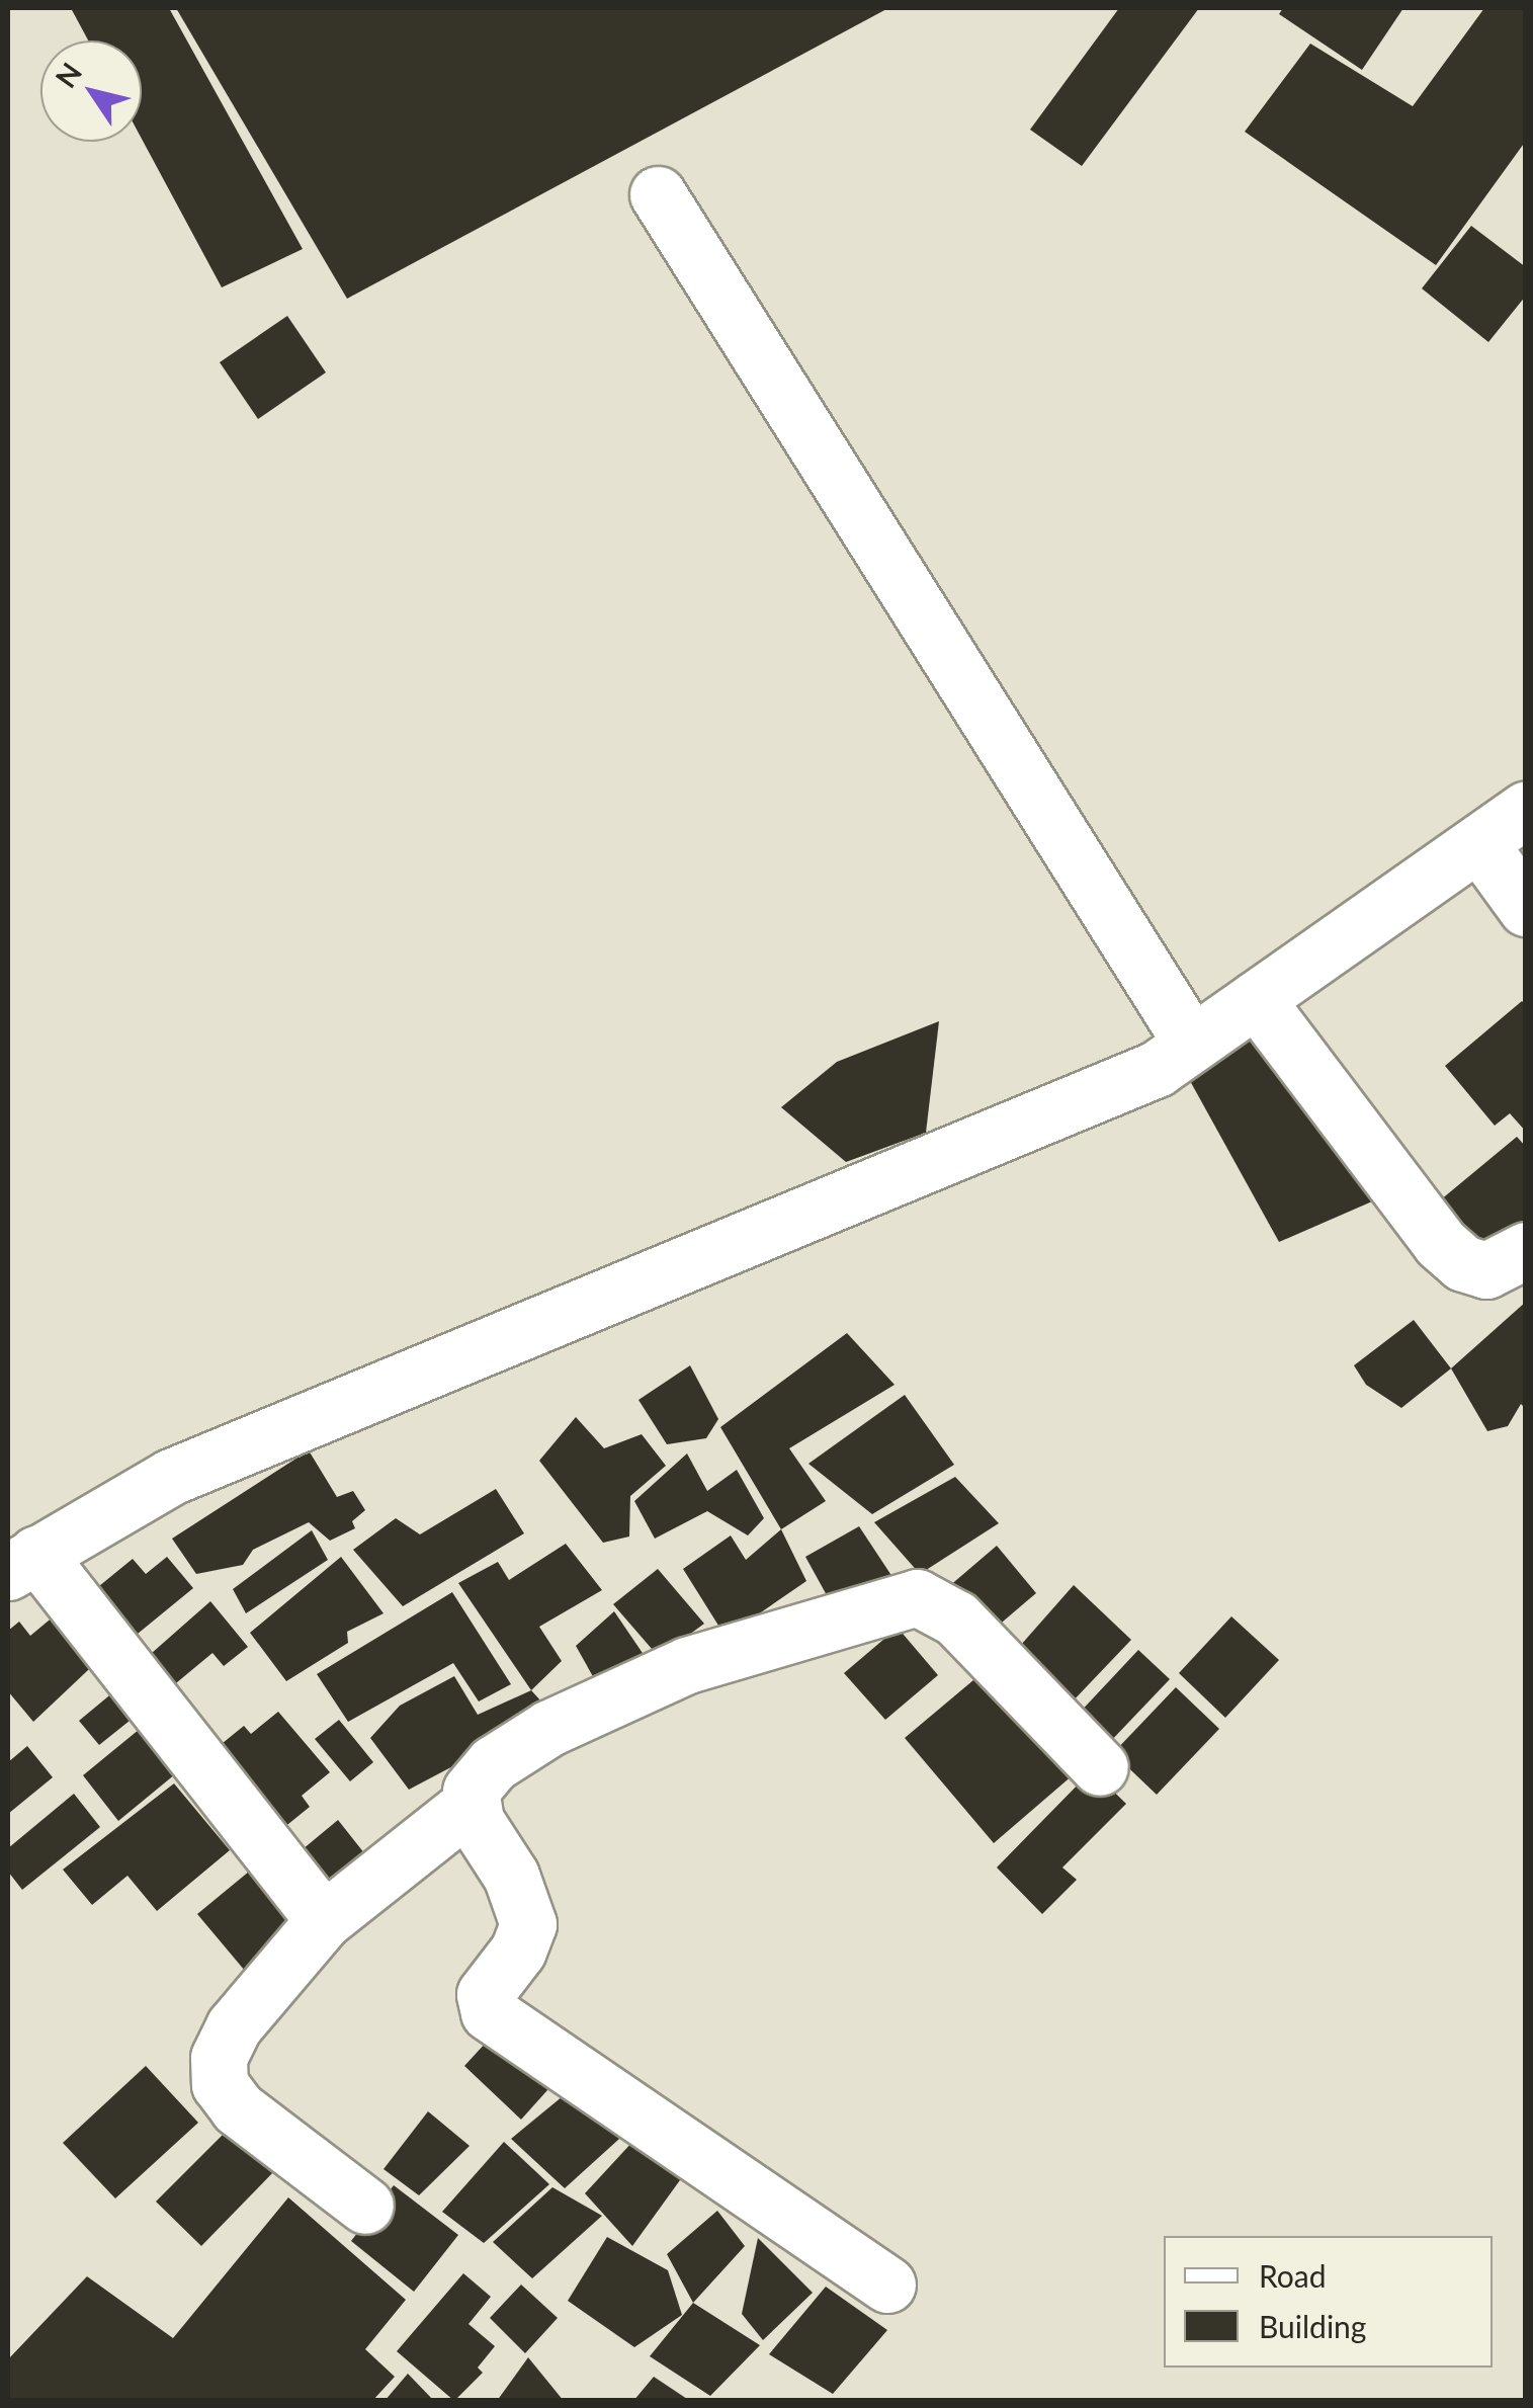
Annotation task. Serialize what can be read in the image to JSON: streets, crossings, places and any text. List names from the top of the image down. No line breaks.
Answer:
{"legend":["Road","Building"],"north":"top left"}
